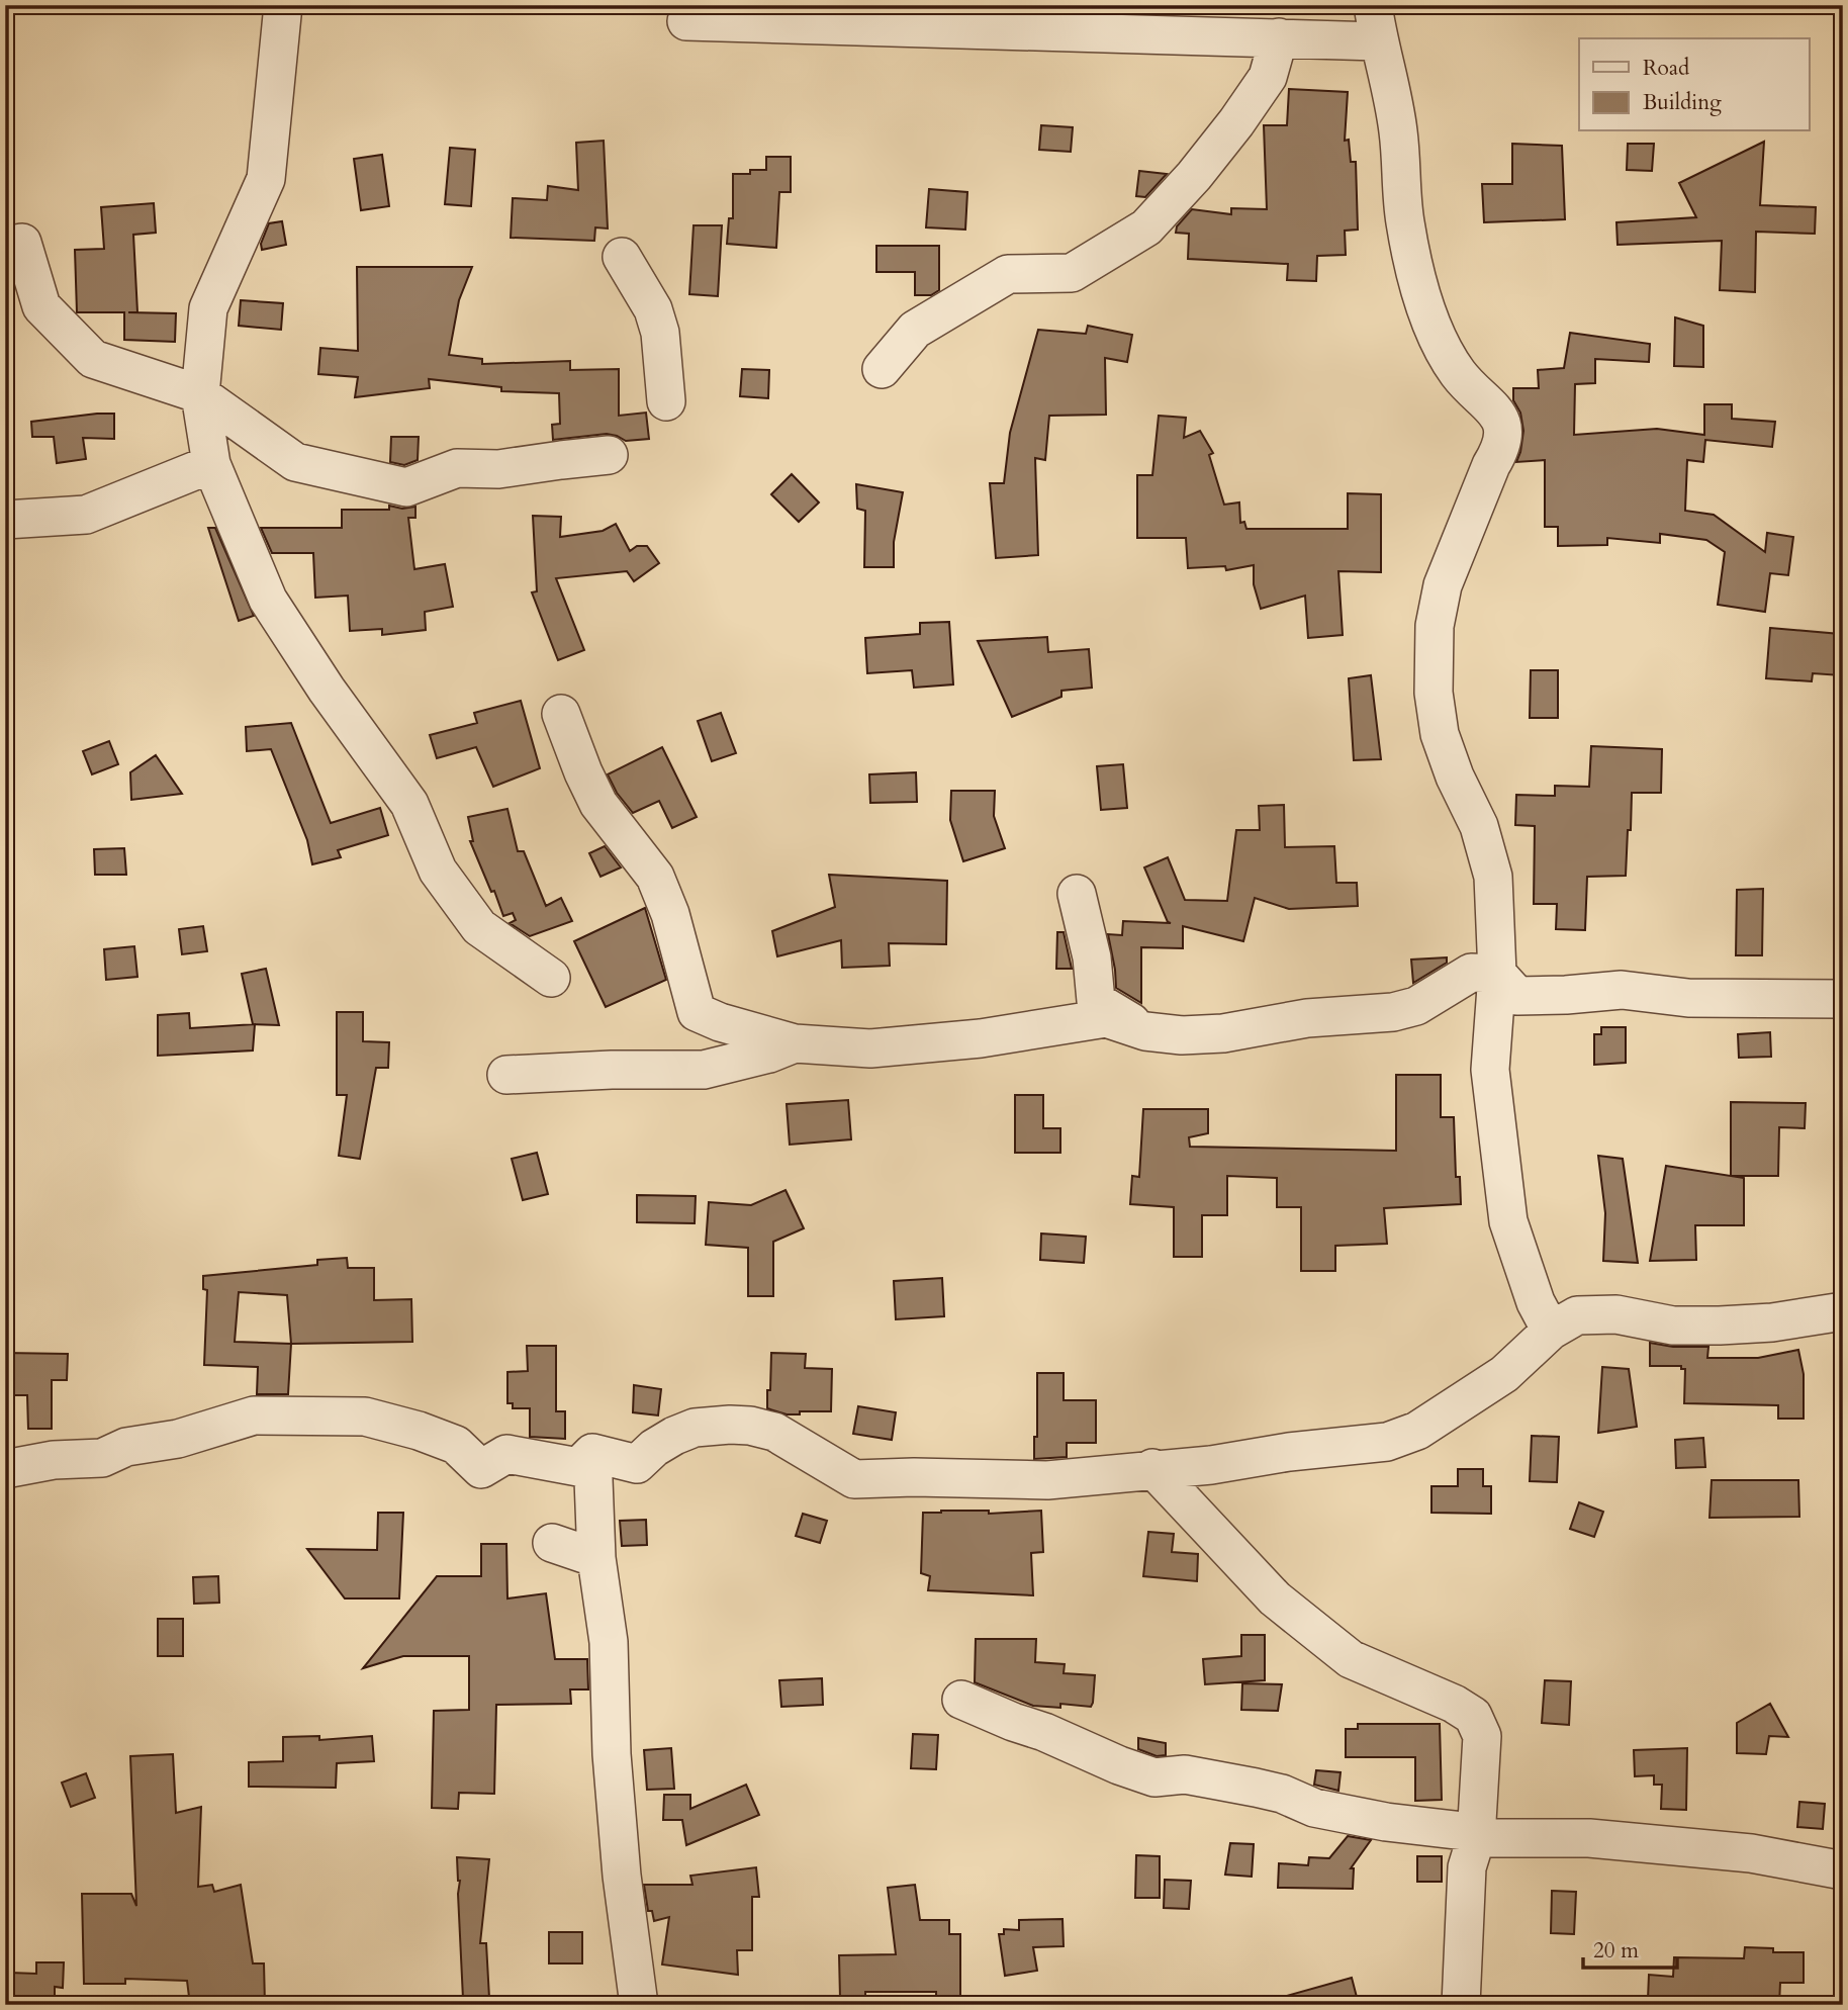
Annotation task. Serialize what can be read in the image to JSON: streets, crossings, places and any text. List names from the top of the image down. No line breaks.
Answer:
{"legend":["Road","Building"],"scale_bar":"20 m"}
